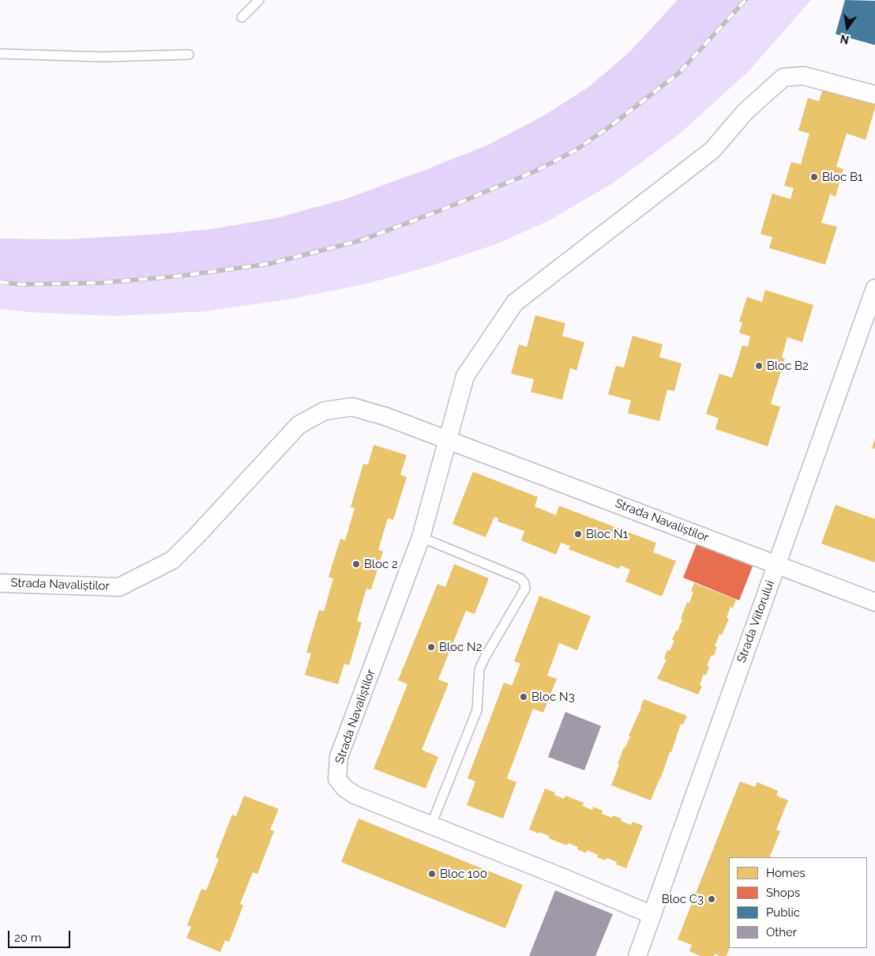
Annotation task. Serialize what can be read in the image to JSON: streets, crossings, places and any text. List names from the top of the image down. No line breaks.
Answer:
{"streets":{"street":["Strada Navaliștilor","Strada Viitorului"]},"crossings":[["Strada Navaliștilor","Strada Viitorului"]],"places":["Bloc B1","Bloc B2","Bloc N1","Bloc 2","Bloc N2","Bloc N3","Bloc 100","Bloc C3"],"legend":["Homes","Shops","Public","Other"],"scale_bar":"20 m","north":"bottom"}
